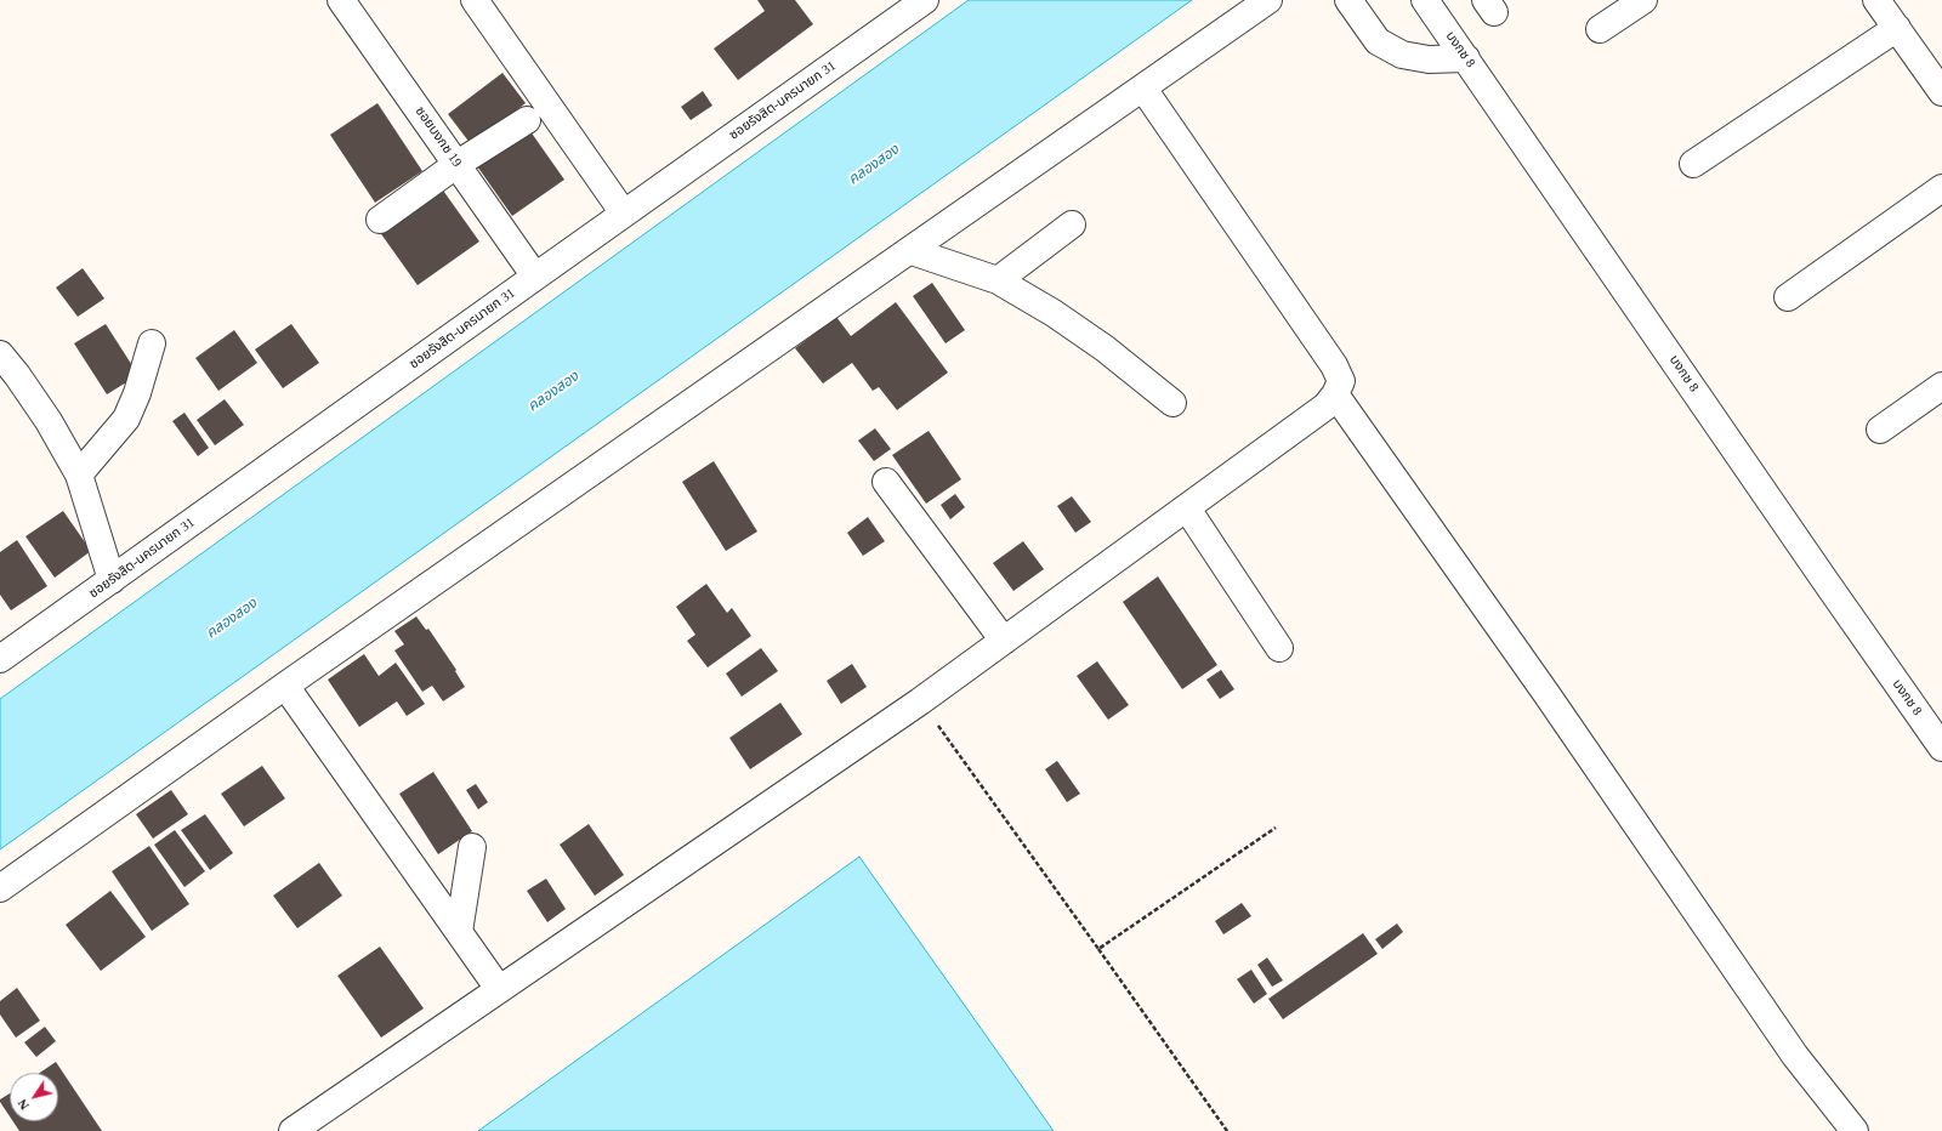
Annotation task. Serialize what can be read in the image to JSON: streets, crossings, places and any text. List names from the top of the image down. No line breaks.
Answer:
{"streets":{"street":["บงกช 8","ซอยรังสิต-นครนายก 31","ซอยบงกช 19"]},"crossings":[["ซอยรังสิต-นครนายก 31","ซอยบงกช 19"]],"water":["คลองสอง"],"north":"bottom left"}
